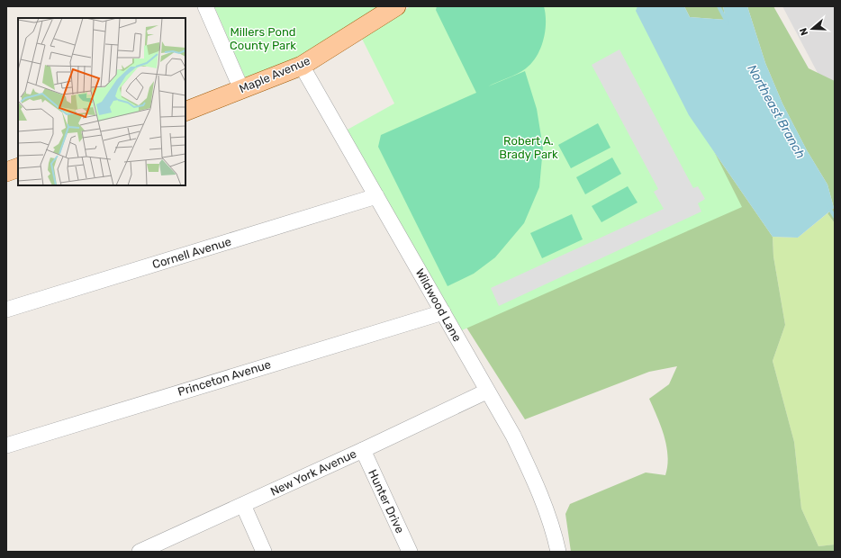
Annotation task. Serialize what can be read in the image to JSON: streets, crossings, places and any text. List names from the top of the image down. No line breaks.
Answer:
{"streets":{"main road":["Maple Avenue"],"street":["Cornell Avenue","Wildwood Lane","Princeton Avenue","New York Avenue","Hunter Drive"]},"crossings":[["Maple Avenue","Wildwood Lane"],["Cornell Avenue","Wildwood Lane"],["Wildwood Lane","Princeton Avenue"],["Wildwood Lane","New York Avenue"],["New York Avenue","Hunter Drive"]],"water":["Northeast Branch"],"parks":["Millers Pond County Park","Robert A. Brady Park"],"north":"left"}
